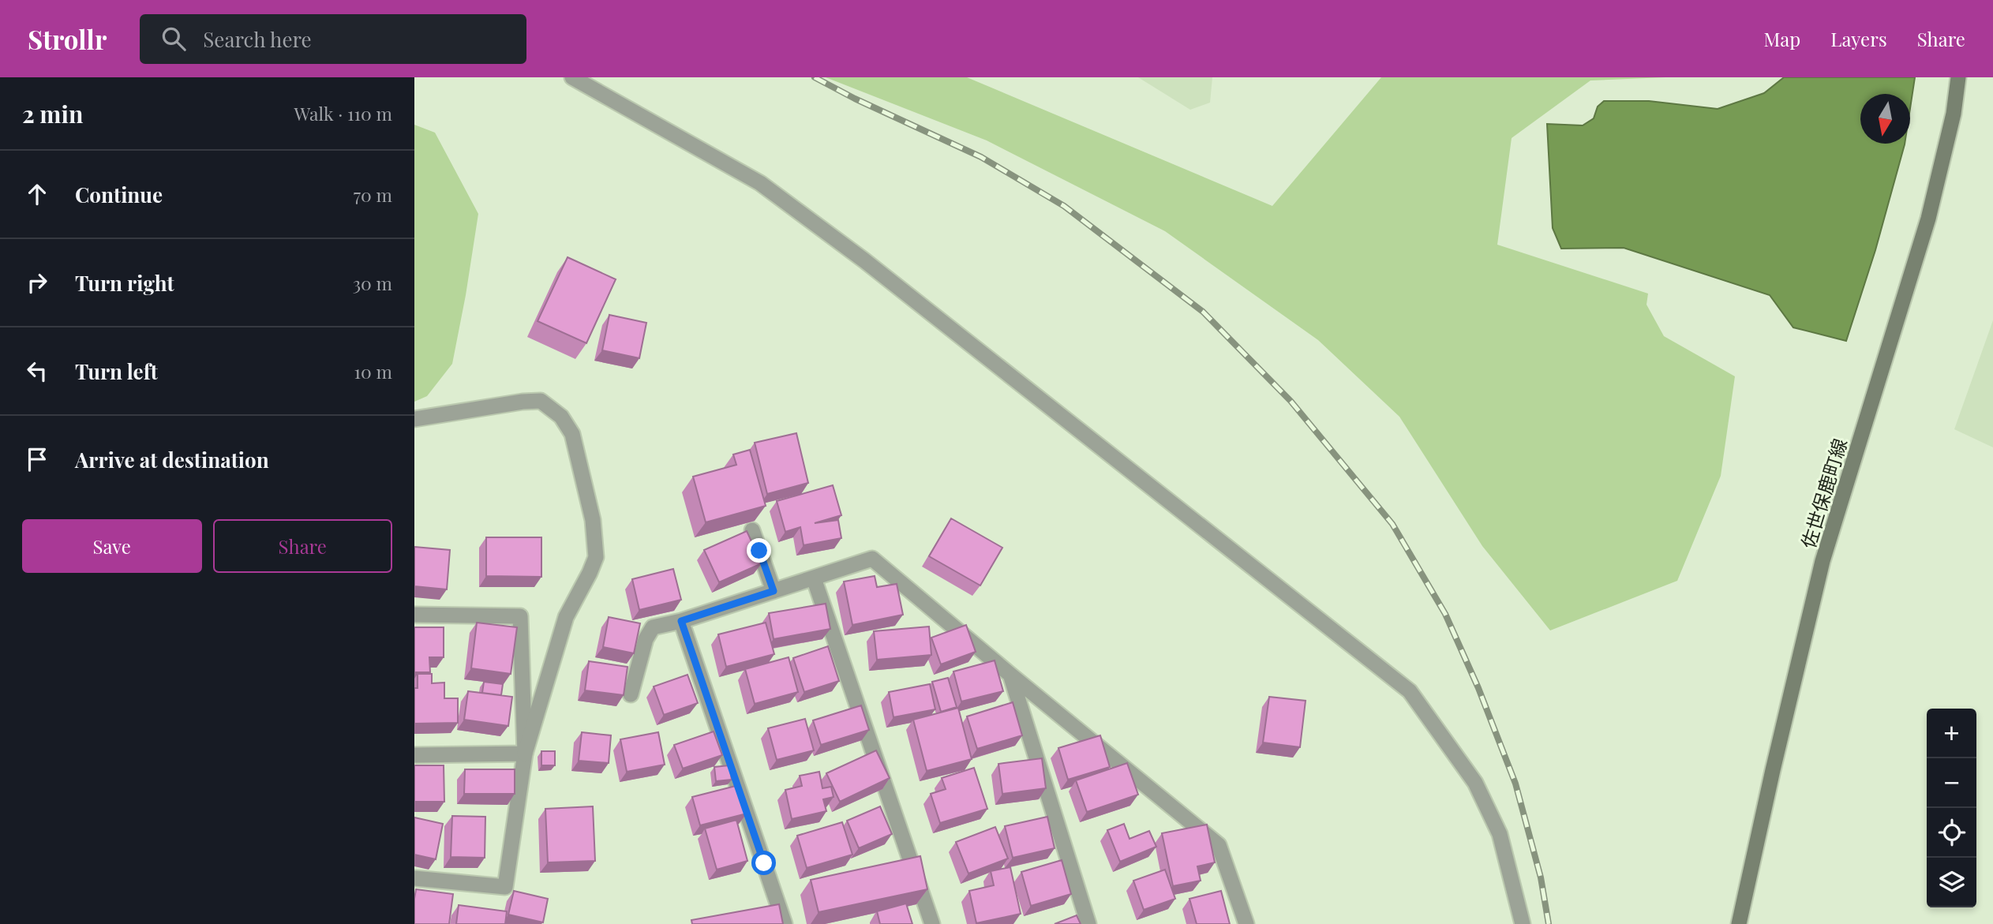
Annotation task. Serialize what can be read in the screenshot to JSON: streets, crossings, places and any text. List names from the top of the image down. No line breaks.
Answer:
{"streets":{"main road":["佐世保鹿町線"]},"north":"bottom","page":{"header":"Strollr","search":"Search here","nav":["Map","Layers","Share"],"heading":["2 min","Walk · 110 m"],"list":[["Continue","70 m"],["Turn right","30 m"],["Turn left","10 m"],"Arrive at destination"],"buttons":["Save","Share"],"map_buttons":["+","−"]}}
